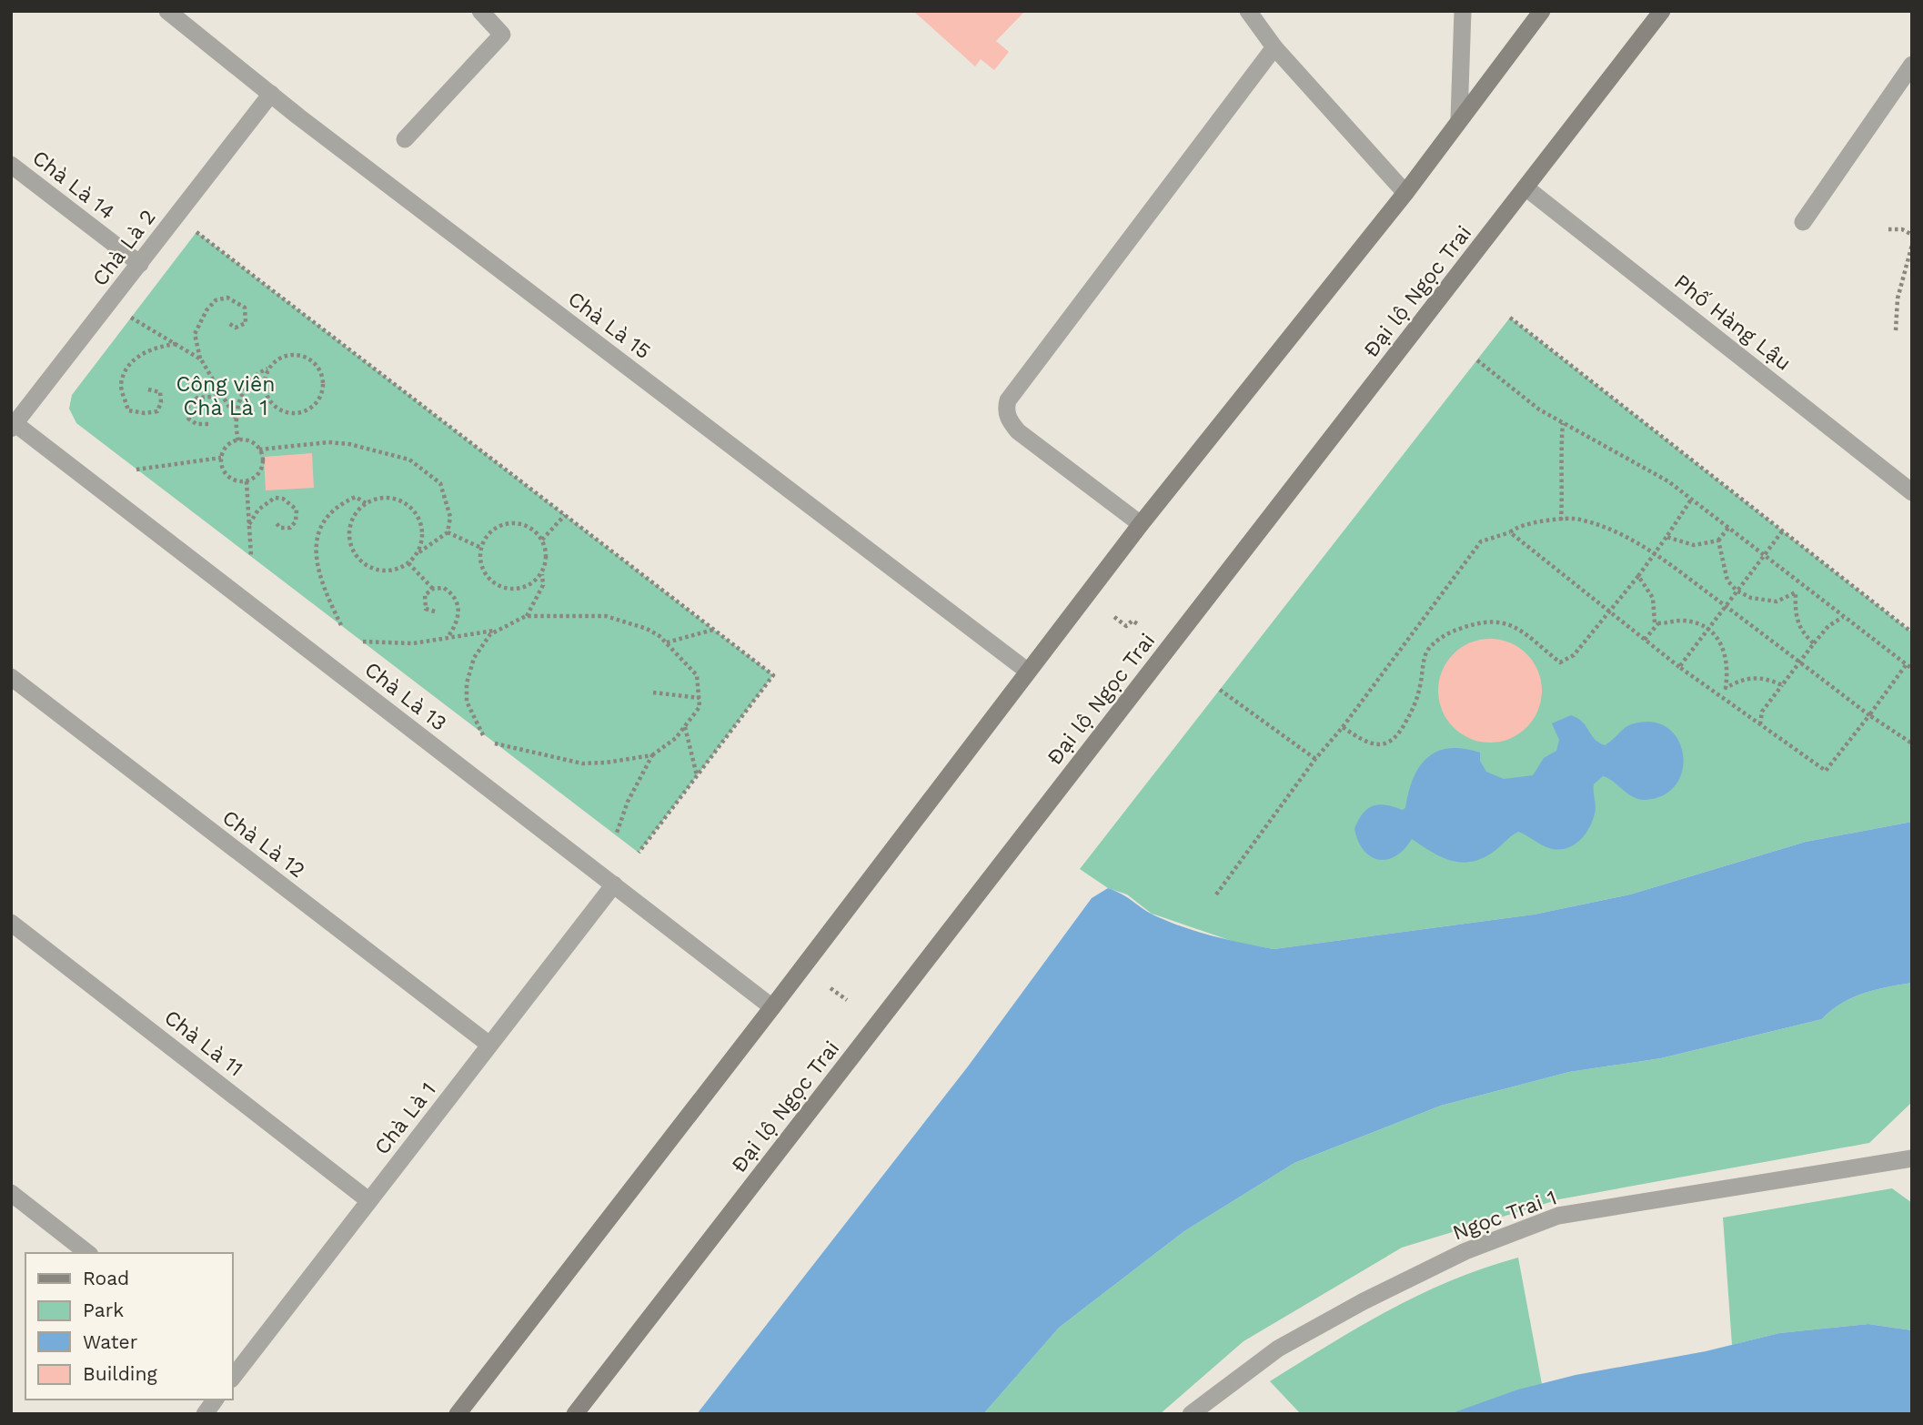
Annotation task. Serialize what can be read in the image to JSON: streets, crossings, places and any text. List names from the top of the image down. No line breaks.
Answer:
{"streets":{"main road":["Đại lộ Ngọc Trai"],"street":["Chà Là 14","Chà Là 2","Phố Hàng Lậu","Chà Là 15","Chà Là 13","Chà Là 12","Chà Là 11","Chà Là 1","Ngọc Trai 1"]},"crossings":[["Chà Là 14","Chà Là 2"],["Chà Là 2","Chà Là 15"],["Chà Là 2","Chà Là 13"],["Đại lộ Ngọc Trai","Phố Hàng Lậu"],["Chà Là 13","Chà Là 1"],["Chà Là 12","Chà Là 1"],["Chà Là 11","Chà Là 1"]],"parks":["Công viên Chà Là 1"],"legend":["Road","Park","Water","Building"]}
